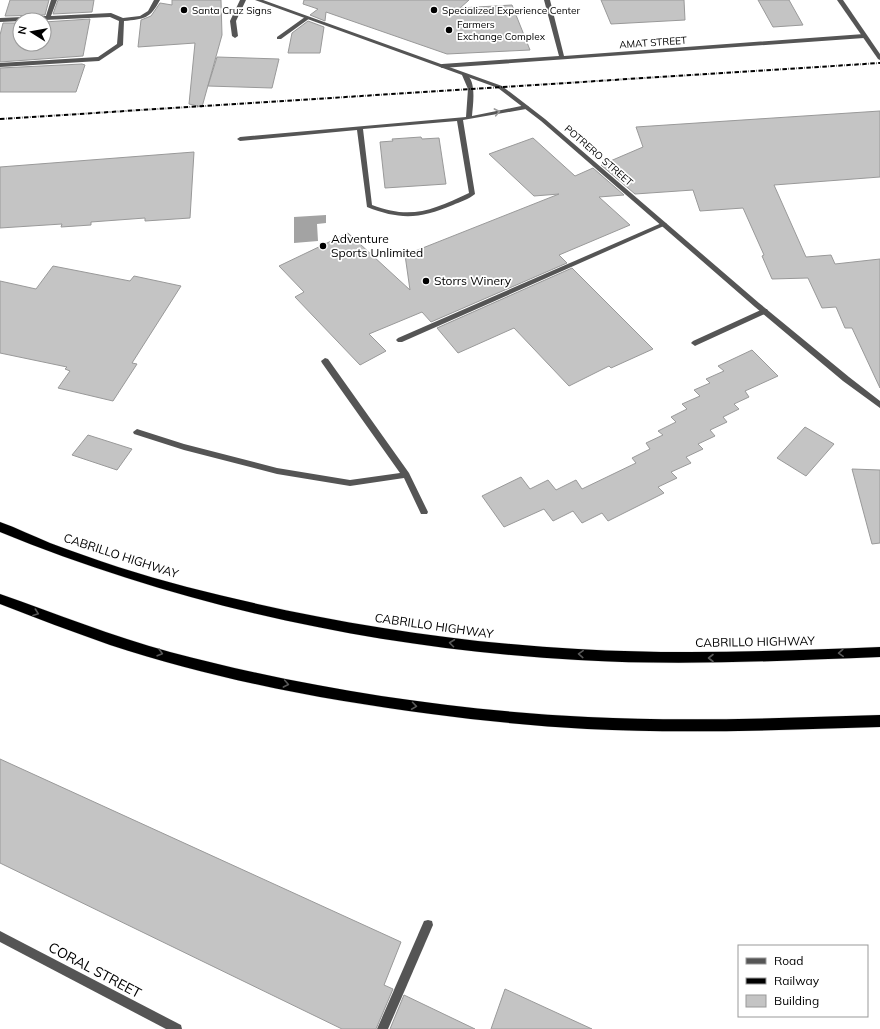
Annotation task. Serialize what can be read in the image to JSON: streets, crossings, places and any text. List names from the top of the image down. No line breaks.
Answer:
{"streets":{"highway":["CABRILLO HIGHWAY"],"street":["AMAT STREET","POTRERO STREET","CORAL STREET"]},"crossings":[["AMAT STREET","POTRERO STREET"]],"places":["Santa Cruz Signs","Specialized Experience Center","Farmers Exchange Complex","Adventure Sports Unlimited","Storrs Winery"],"legend":["Road","Railway","Building"],"north":"left"}
